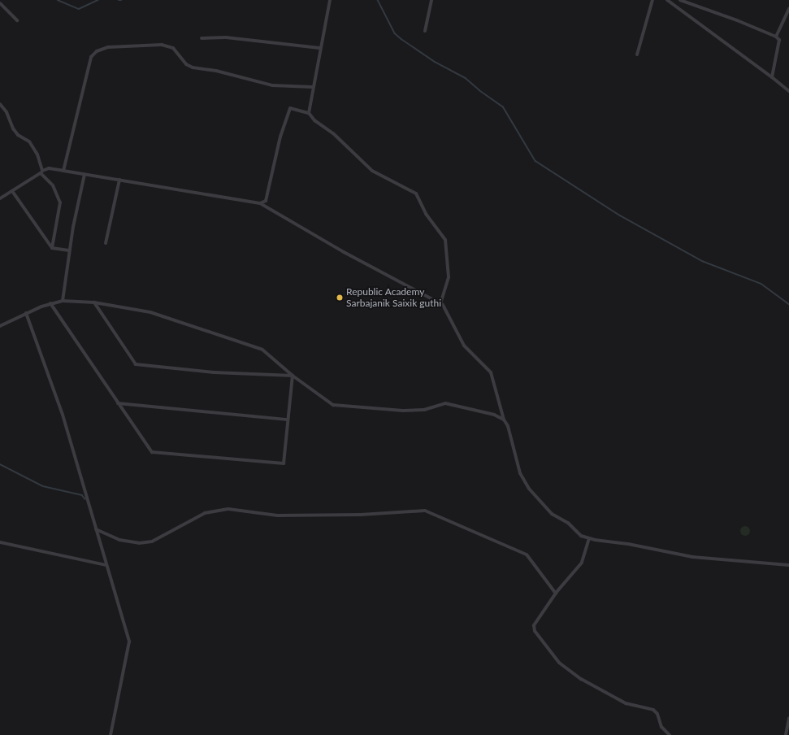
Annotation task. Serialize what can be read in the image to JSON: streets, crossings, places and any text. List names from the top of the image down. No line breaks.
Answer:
{"places":["Republic Academy Sarbajanik Saixik guthi"]}
